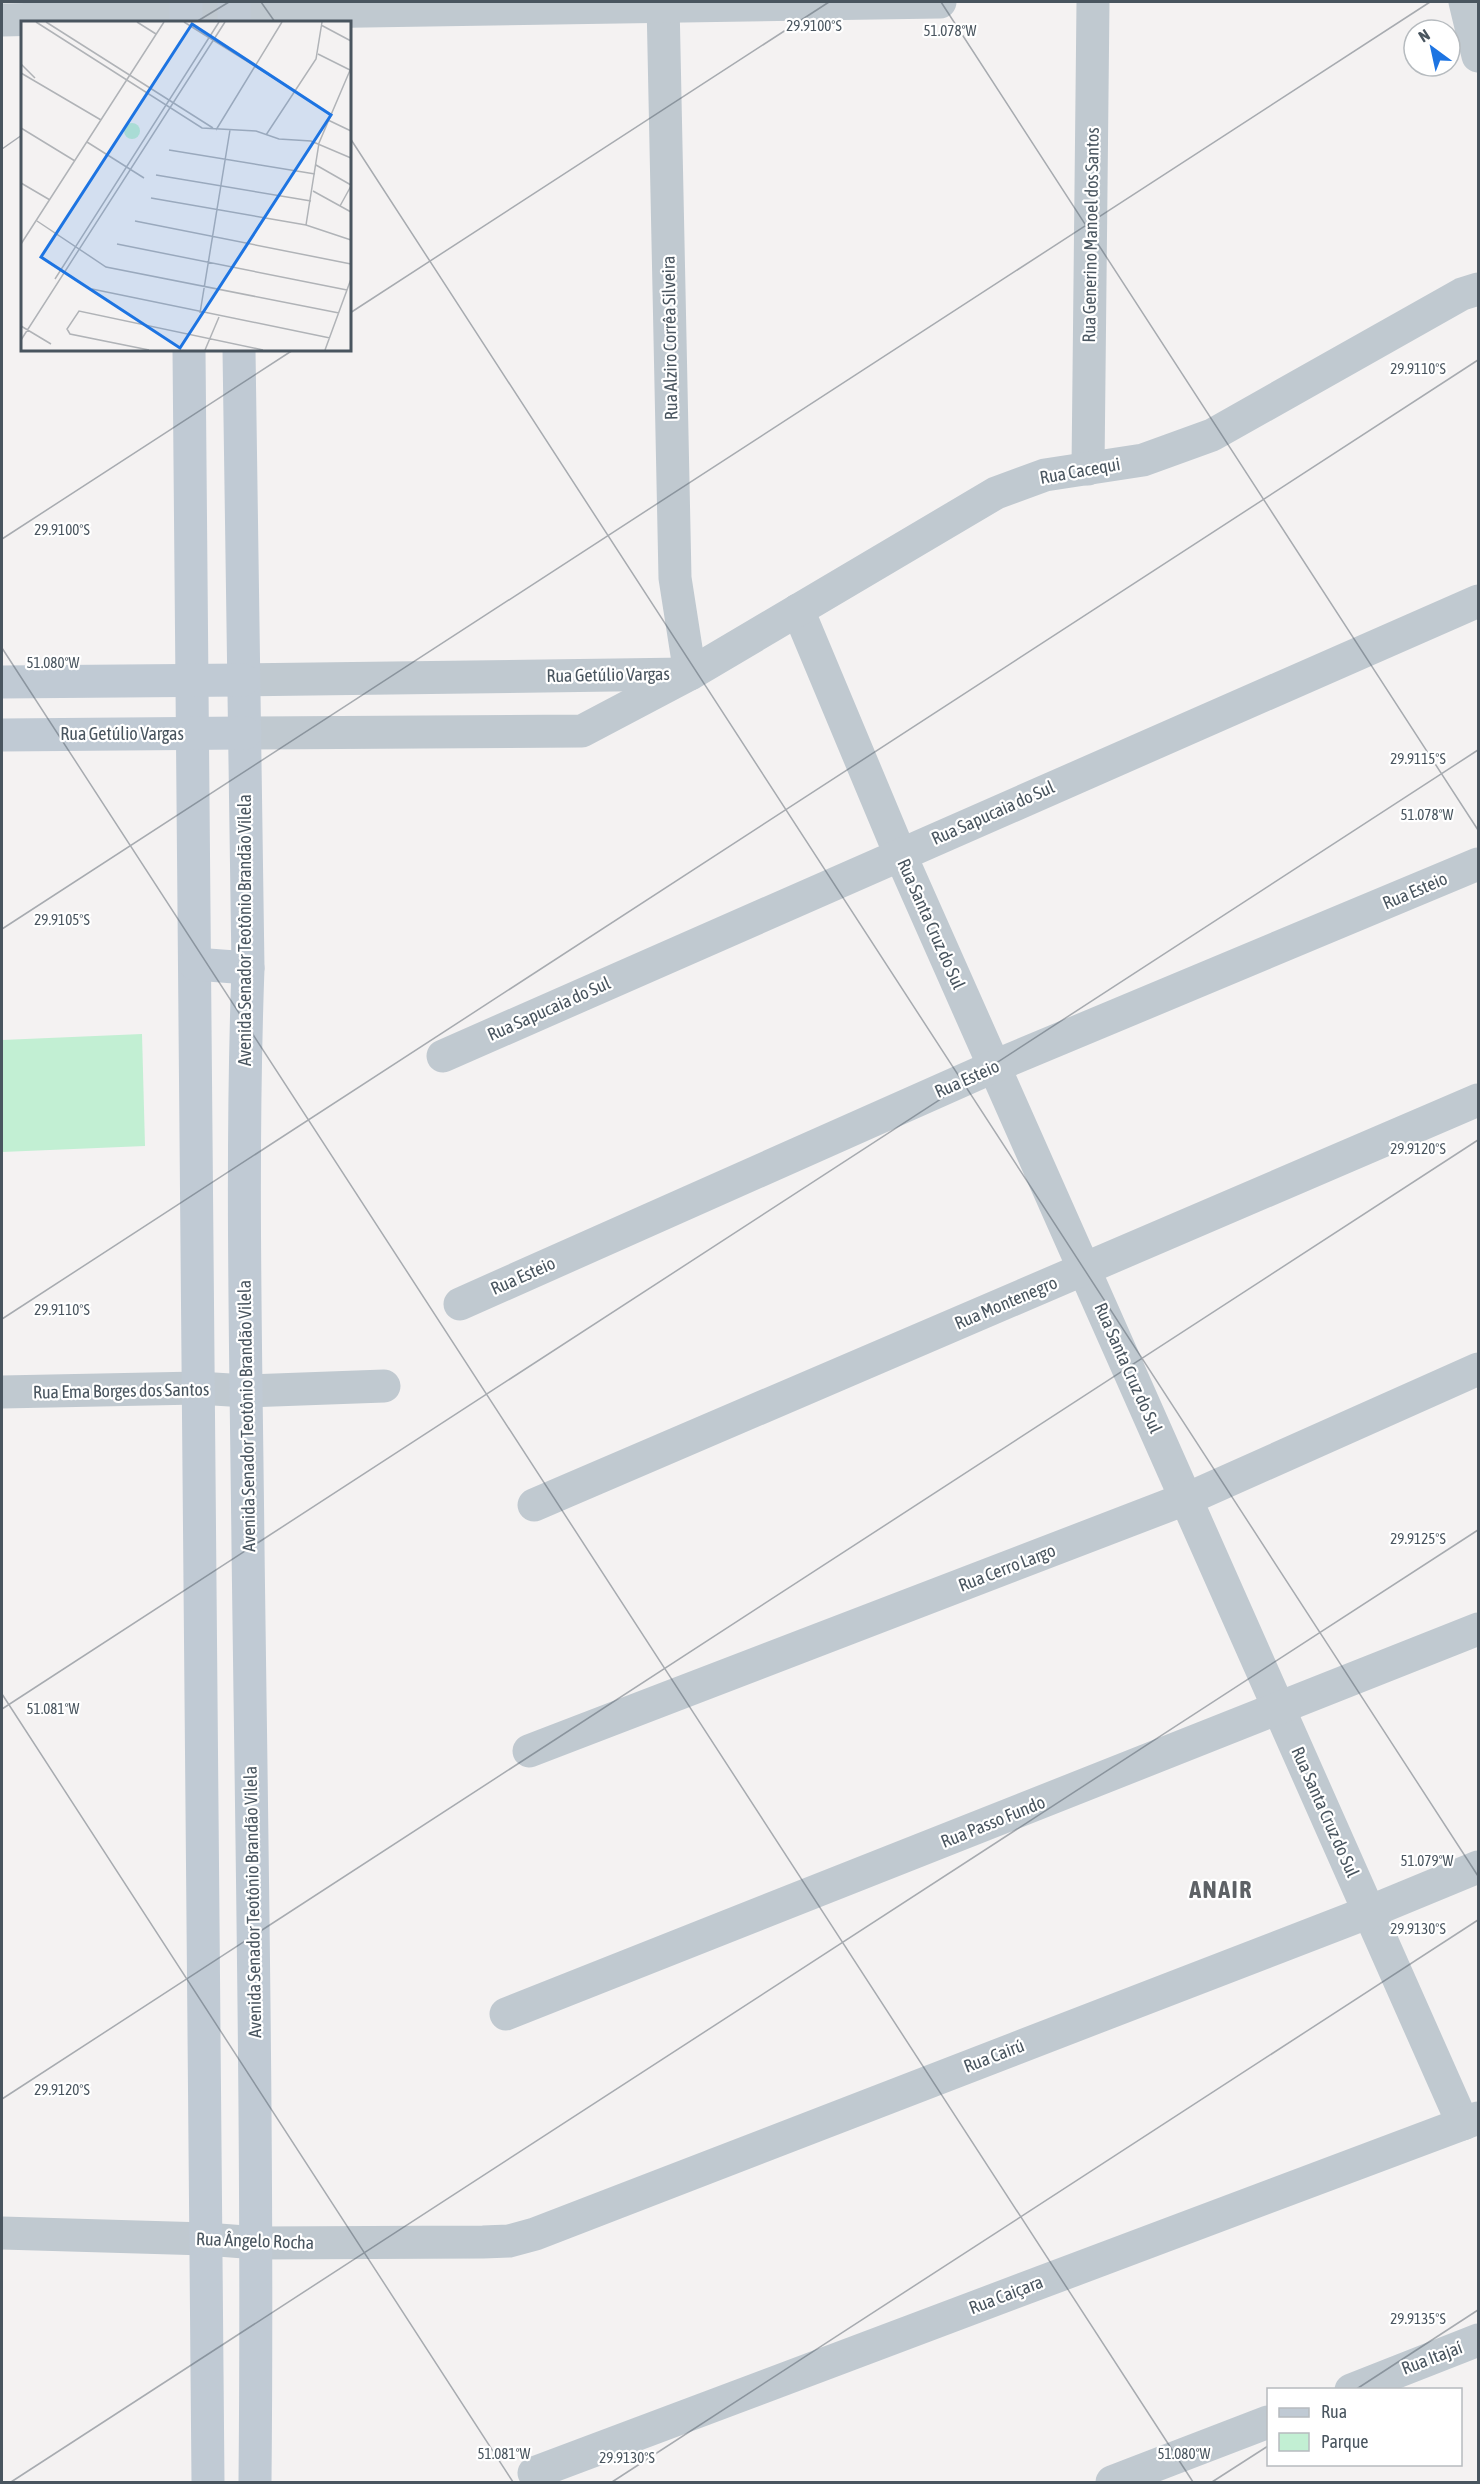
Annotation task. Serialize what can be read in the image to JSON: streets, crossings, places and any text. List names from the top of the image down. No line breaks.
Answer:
{"streets":{"main road":["Rua Getúlio Vargas","Avenida Senador Teotônio Brandão Vilela"],"street":["Rua Generino Manoel dos Santos","Rua Alziro Corrêa Silveira","Rua Cacequi","Rua Sapucaia do Sul","Rua Esteio","Rua Santa Cruz do Sul","Rua Montenegro","Rua Ema Borges dos Santos","Rua Cerro Largo","Rua Passo Fundo","Rua Cairú","Rua Ângelo Rocha","Rua Caiçara","Rua Itajaí"]},"crossings":[["Rua Generino Manoel dos Santos","Rua Cacequi"],["Rua Alziro Corrêa Silveira","Rua Cacequi"],["Rua Alziro Corrêa Silveira","Rua Getúlio Vargas"],["Rua Cacequi","Rua Getúlio Vargas"],["Rua Cacequi","Rua Santa Cruz do Sul"],["Rua Getúlio Vargas","Avenida Senador Teotônio Brandão Vilela"],["Rua Sapucaia do Sul","Rua Santa Cruz do Sul"],["Rua Esteio","Rua Santa Cruz do Sul"],["Rua Santa Cruz do Sul","Rua Montenegro"],["Rua Santa Cruz do Sul","Rua Cerro Largo"],["Rua Santa Cruz do Sul","Rua Passo Fundo"],["Rua Santa Cruz do Sul","Rua Cairú"],["Rua Santa Cruz do Sul","Rua Caiçara"],["Avenida Senador Teotônio Brandão Vilela","Rua Ema Borges dos Santos"],["Avenida Senador Teotônio Brandão Vilela","Rua Ângelo Rocha"],["Rua Cairú","Rua Ângelo Rocha"]],"districts":["ANAIR"],"legend":["Rua","Parque"],"north":"top left","coordinates":["29.9100°S","51.078°W","29.9110°S","51.080°W","29.9115°S","29.9105°S","29.9120°S","29.9125°S","51.081°W","51.079°W","29.9130°S","29.9135°S"]}
